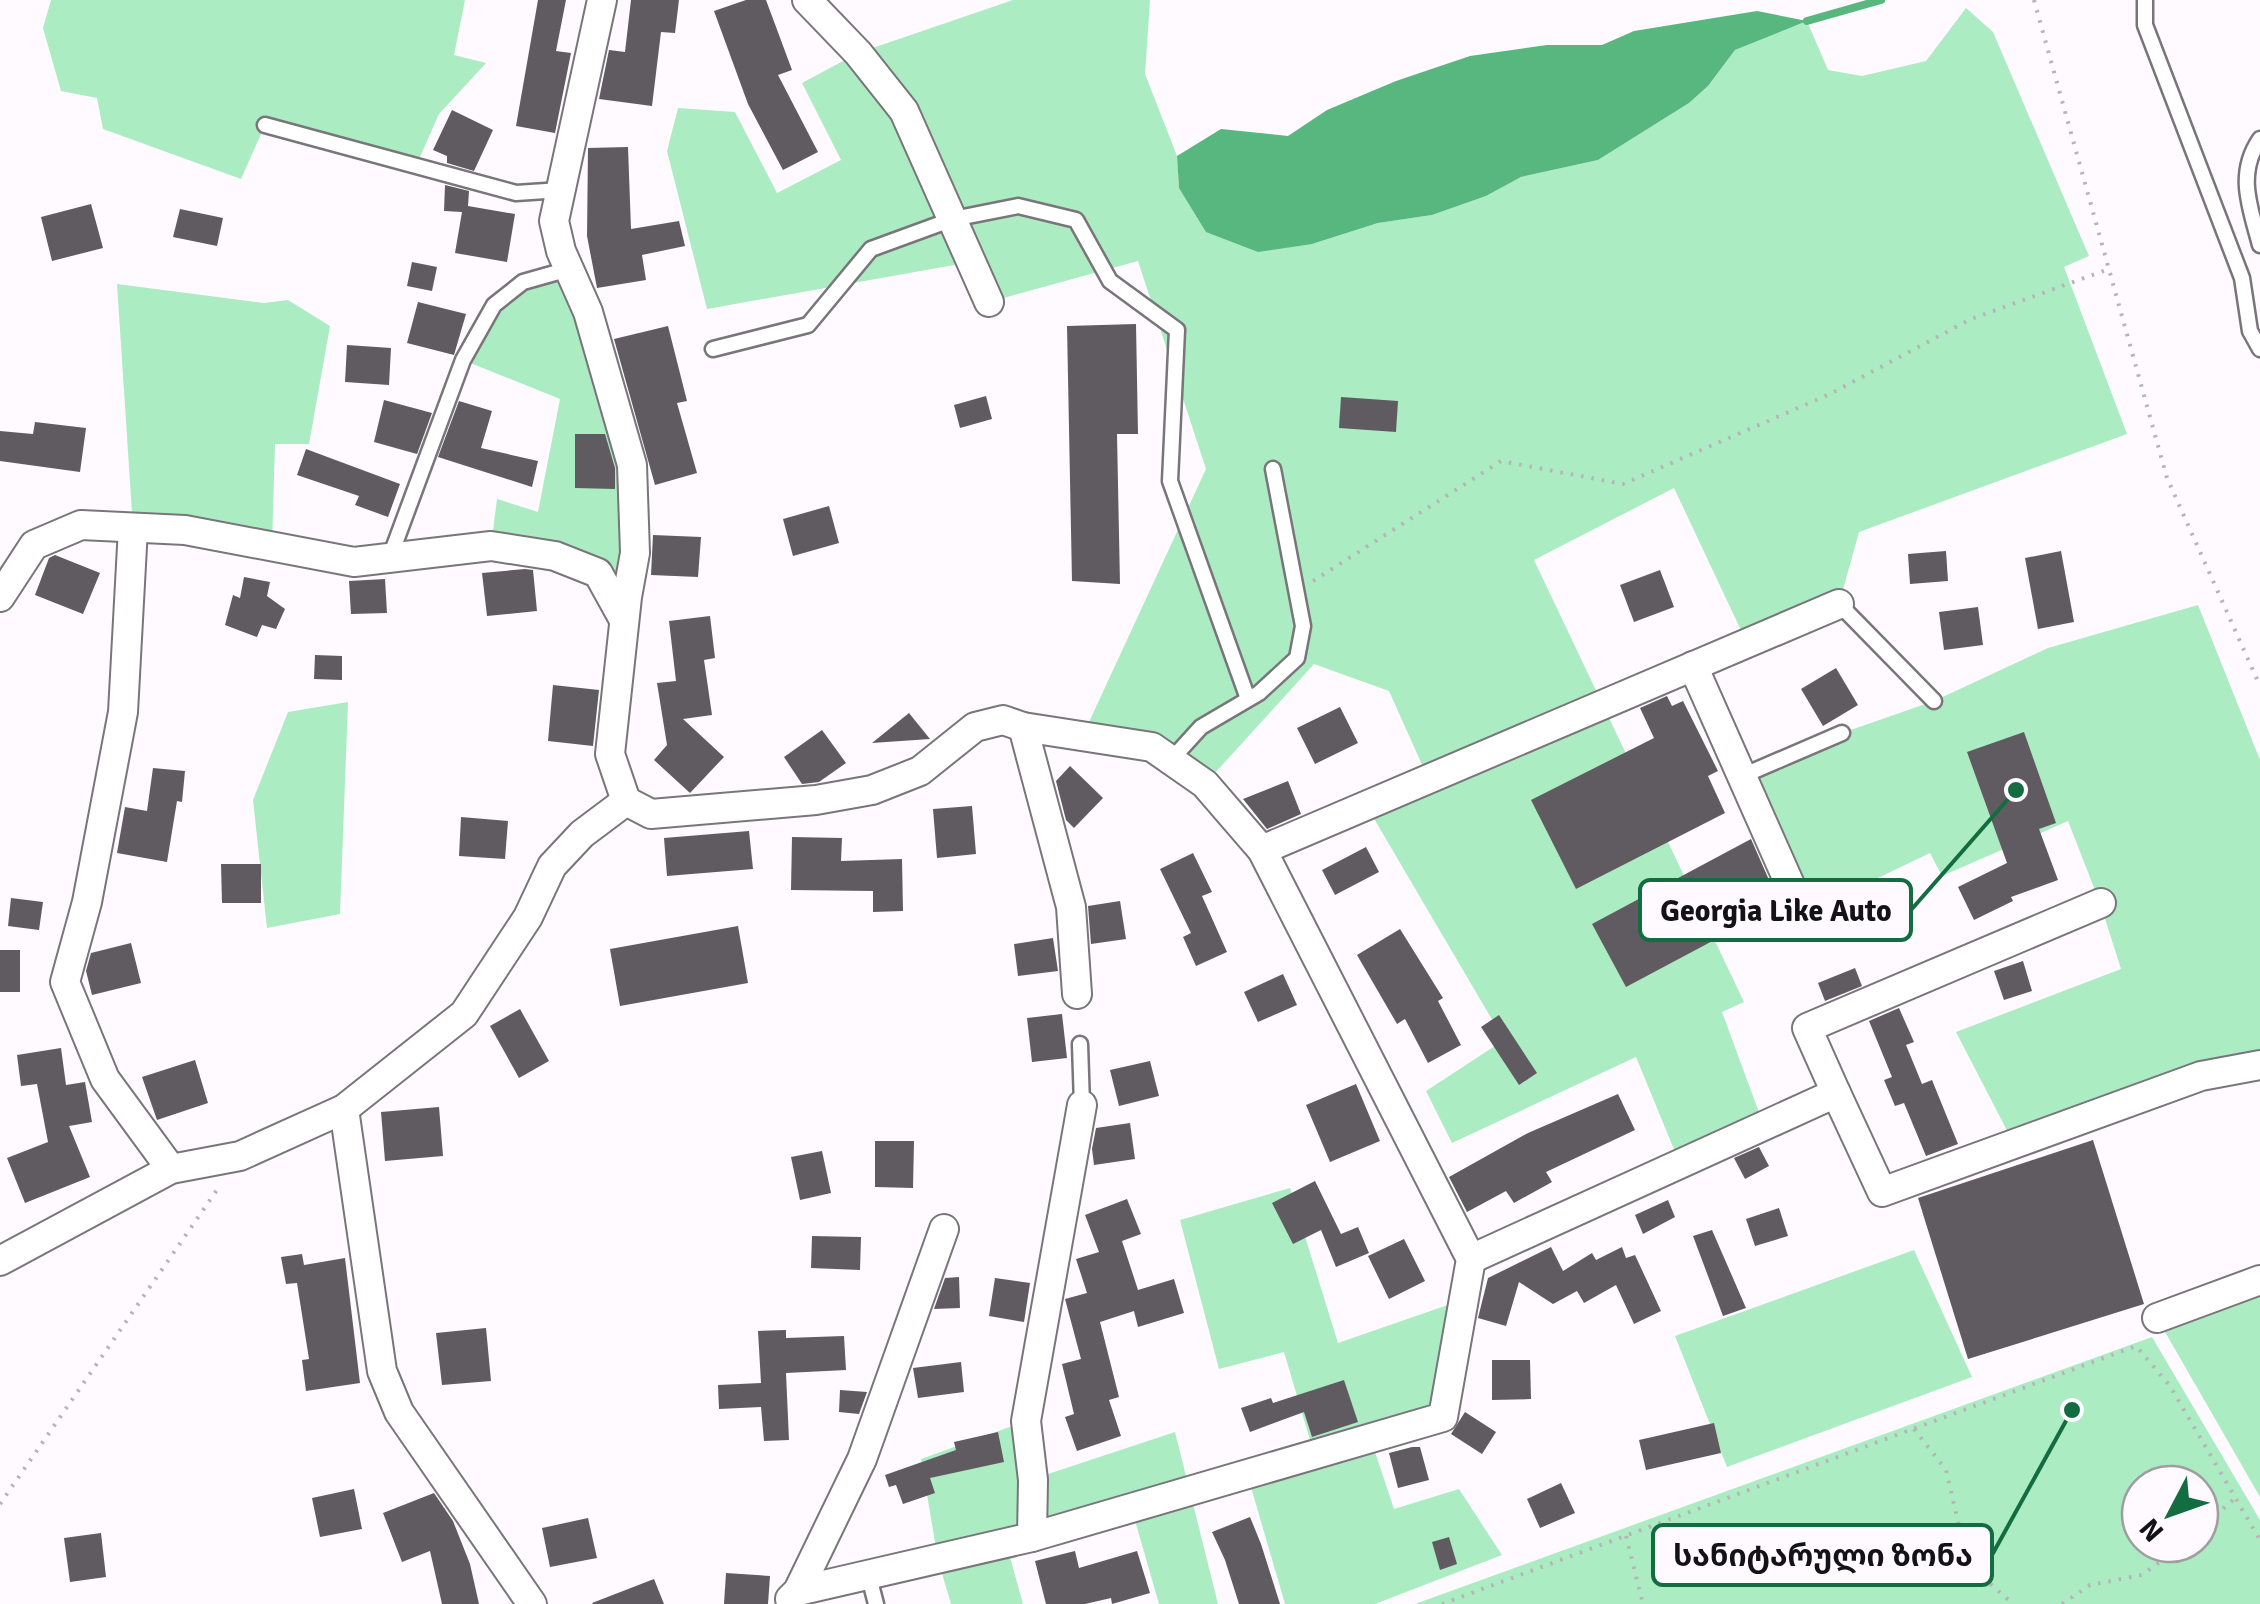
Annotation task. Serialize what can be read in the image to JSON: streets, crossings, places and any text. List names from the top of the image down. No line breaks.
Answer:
{"places":["Georgia Like Auto","სანიტარული ზონა"],"north":"bottom left"}
